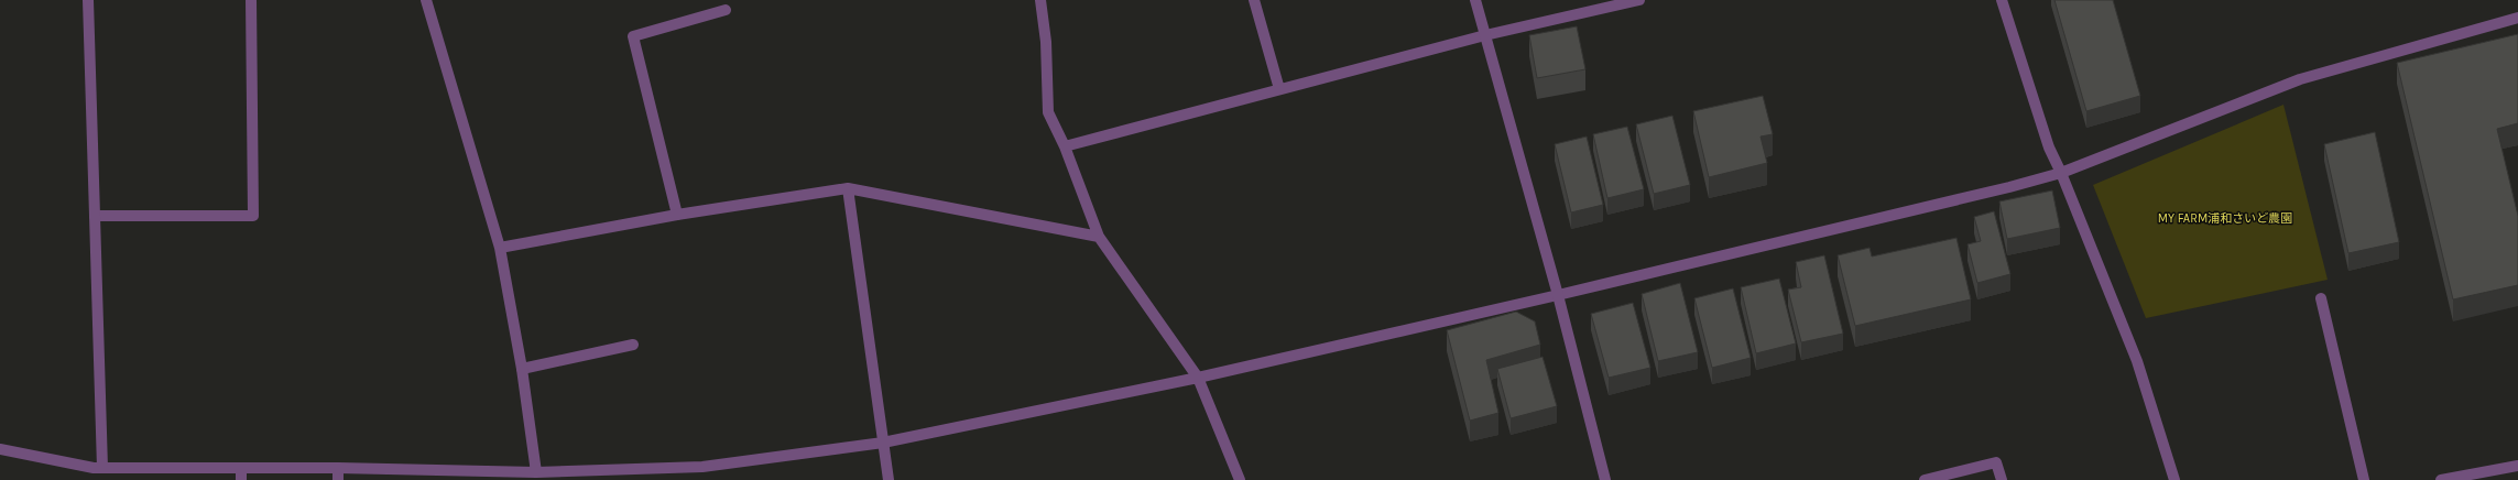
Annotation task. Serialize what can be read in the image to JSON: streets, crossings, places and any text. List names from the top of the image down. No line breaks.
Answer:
{"parks":["MY FARM浦和さいど農園"]}
